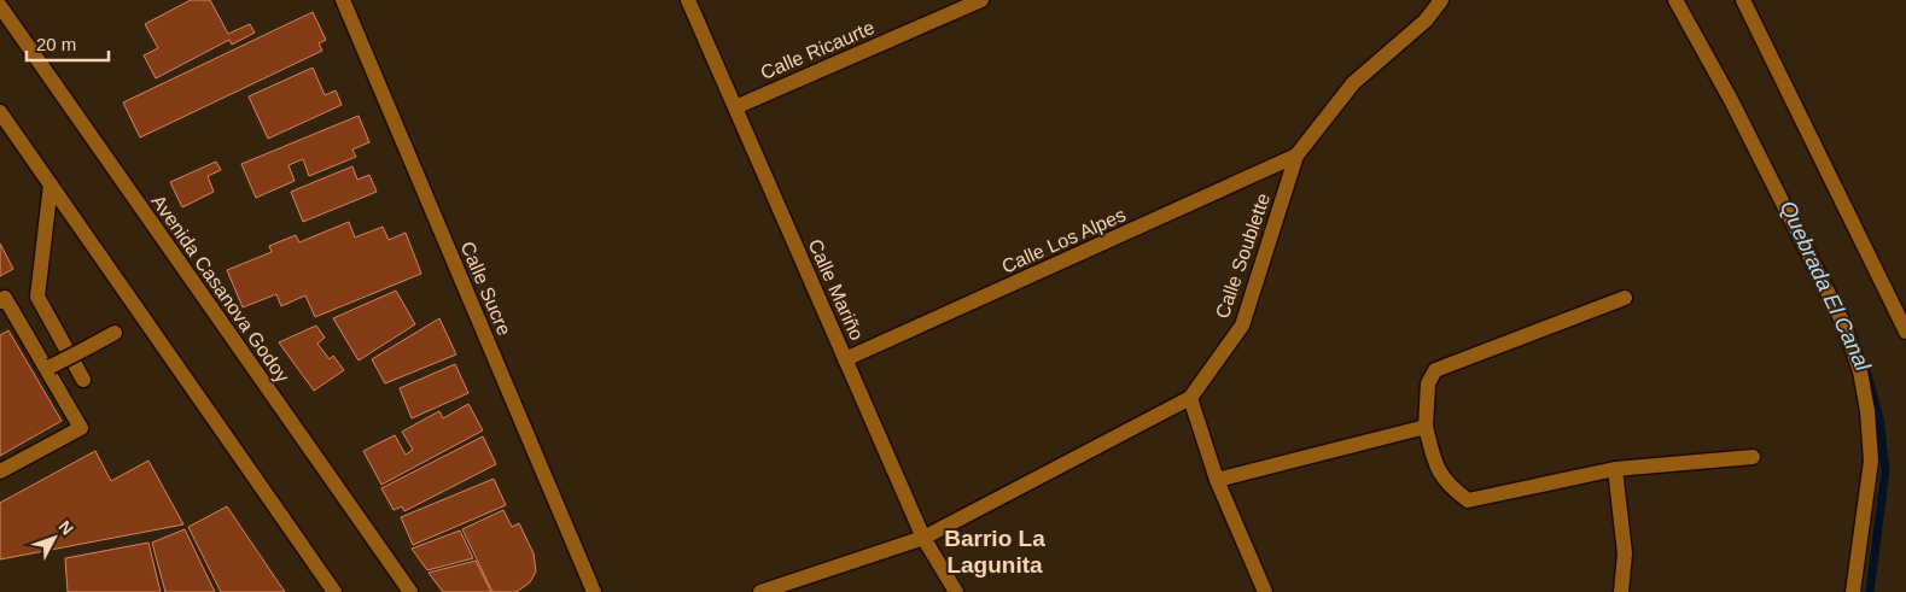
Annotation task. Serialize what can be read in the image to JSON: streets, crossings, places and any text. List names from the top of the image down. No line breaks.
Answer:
{"streets":{"street":["Calle Ricaurte","Calle Los Alpes","Calle Soublette","Avenida Casanova Godoy","Calle Sucre","Calle Mariño"]},"crossings":[["Calle Ricaurte","Calle Mariño"],["Calle Los Alpes","Calle Soublette"],["Calle Los Alpes","Calle Mariño"]],"districts":["Barrio La Lagunita"],"water":["Quebrada El Canal"],"scale_bar":"20 m","north":"top right"}
